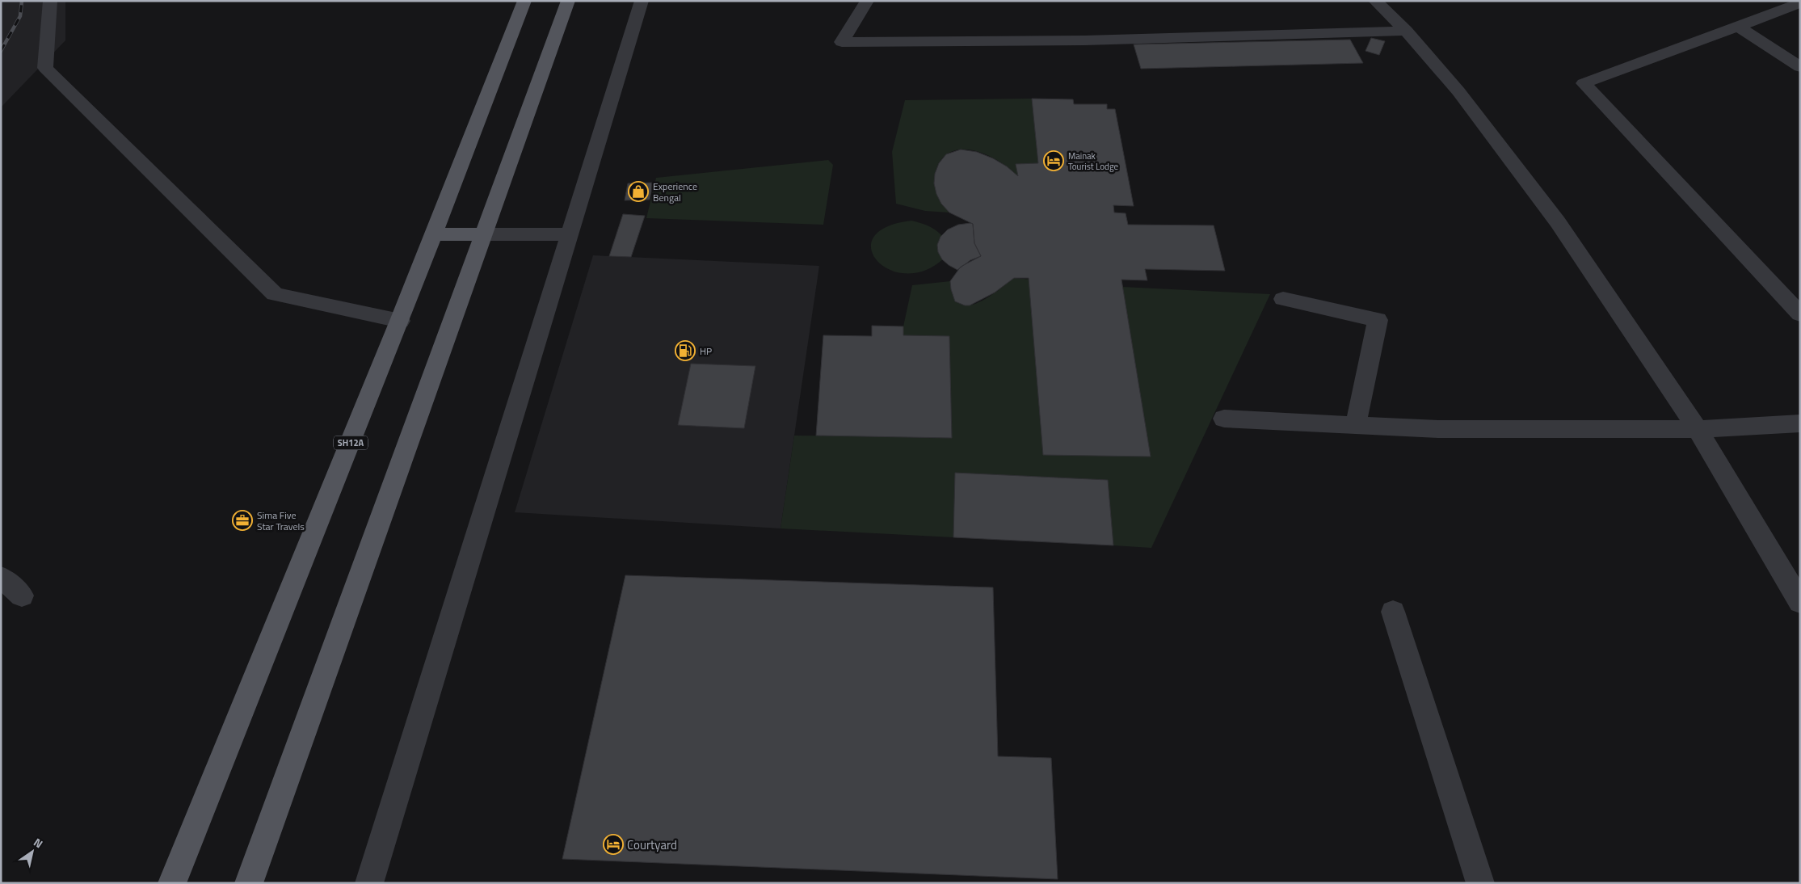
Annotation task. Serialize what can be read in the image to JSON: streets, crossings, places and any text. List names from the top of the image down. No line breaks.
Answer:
{"streets":{"main road":["SH12A"]},"places":{"hotel":["Mainak Tourist Lodge","Courtyard"],"shop":["Experience Bengal"],"fuel station":["HP"],"office":["Sima Five Star Travels"]},"north":"top right"}
